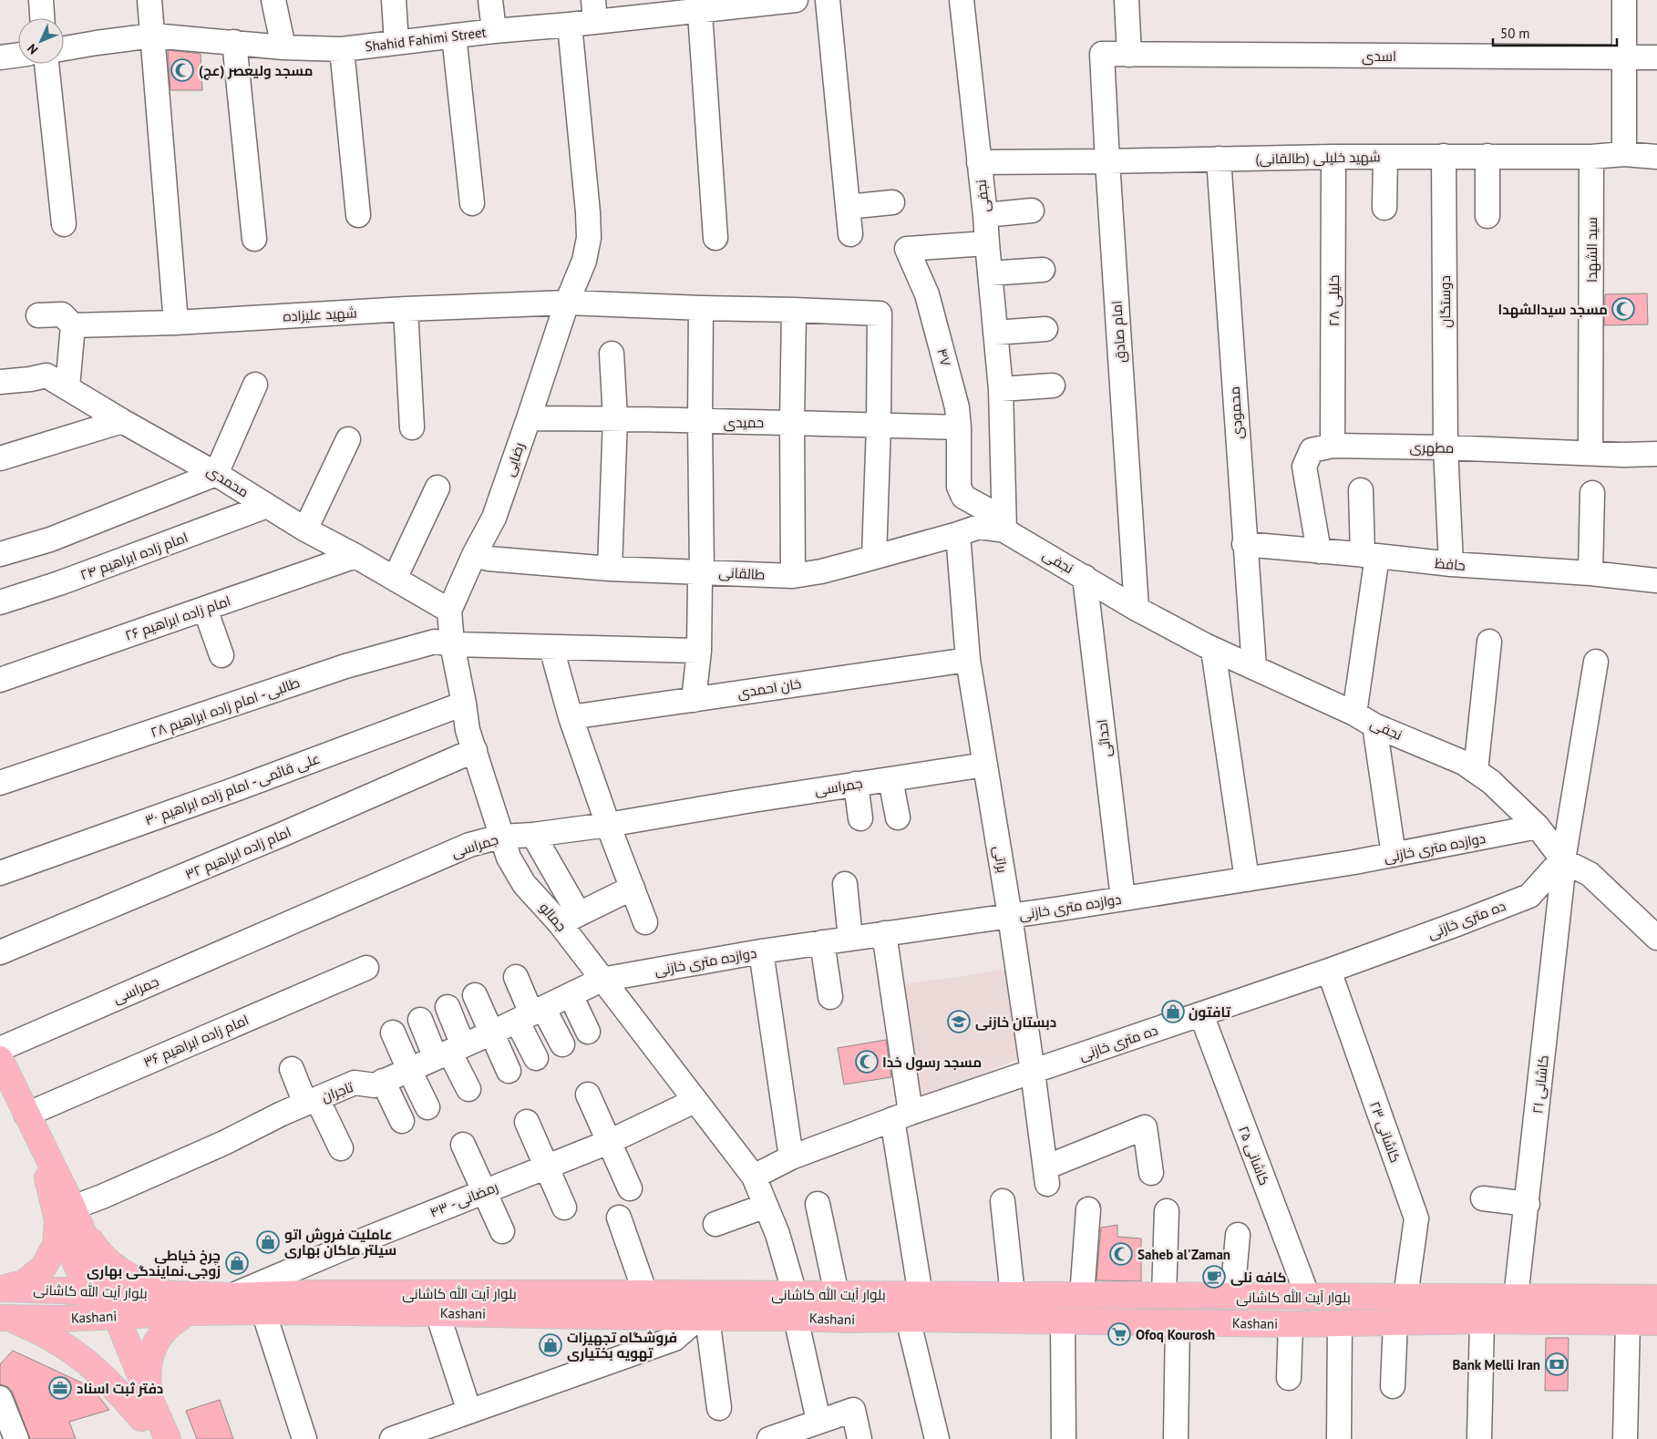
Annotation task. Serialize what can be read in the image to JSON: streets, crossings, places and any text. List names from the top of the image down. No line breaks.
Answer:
{"streets":{"main road":["بلوار آیت الله کاشانی","Kashani"],"street":["Shahid Fahimi Street","اسدی","شهید خلیلی (طالقانی)","نجفی","سید الشهدا","خلیلی ۲۸","دوستگان","شهید علیزاده","امام صادق","۴۷","محمودی","حمیدی","مطهری","رضایی","محمدی","امام زاده ابراهیم ۲۴","حافظ","طالقانی","امام زاده ابراهیم ۲۶","خان احمدی","طالبی - امام زاده ابراهیم ۲۸","احداثی","جمراسی","علی قائمی - امام زاده ابراهیم ۳۰","دوازده متری خازنی","امام زاده ابراهیم ۳۲","براتی","جمالو","ده متری خازنی","امام زاده ابراهیم ۳۶","کاشانی ۲۱","تاجران","کاشانی ۲۳","کاشانی ۲۵","رمضانی - ۴۳"]},"crossings":[["Shahid Fahimi Street","رضایی"],["اسدی","امام صادق"],["شهید خلیلی (طالقانی)","نجفی"],["شهید خلیلی (طالقانی)","سید الشهدا"],["شهید خلیلی (طالقانی)","خلیلی ۲۸"],["شهید خلیلی (طالقانی)","دوستگان"],["شهید خلیلی (طالقانی)","امام صادق"],["شهید خلیلی (طالقانی)","محمودی"],["نجفی","امام صادق"],["نجفی","۴۷"],["نجفی","محمودی"],["نجفی","طالقانی"],["نجفی","احداثی"],["نجفی","دوازده متری خازنی"],["نجفی","ده متری خازنی"],["نجفی","کاشانی ۲۱"],["سید الشهدا","مطهری"],["خلیلی ۲۸","مطهری"],["دوستگان","مطهری"],["دوستگان","حافظ"],["شهید علیزاده","حمیدی"],["شهید علیزاده","رضایی"],["۴۷","حمیدی"],["۴۷","طالقانی"],["محمودی","حافظ"],["حمیدی","رضایی"],["مطهری","حافظ"],["رضایی","محمدی"],["رضایی","طالقانی"],["رضایی","جمالو"],["محمدی","امام زاده ابراهیم ۲۴"],["محمدی","امام زاده ابراهیم ۲۶"],["محمدی","جمالو"],["طالقانی","براتی"],["خان احمدی","براتی"],["طالبی - امام زاده ابراهیم ۲۸","جمالو"],["احداثی","دوازده متری خازنی"],["جمراسی","براتی"],["جمراسی","جمالو"],["علی قائمی - امام زاده ابراهیم ۳۰","جمالو"],["دوازده متری خازنی","براتی"],["دوازده متری خازنی","جمالو"],["دوازده متری خازنی","تاجران"],["امام زاده ابراهیم ۳۲","جمالو"],["براتی","ده متری خازنی"],["جمالو","ده متری خازنی"],["جمالو","تاجران"],["جمالو","رمضانی - ۴۳"],["جمالو","بلوار آیت الله کاشانی"],["جمالو","Kashani"],["ده متری خازنی","کاشانی ۲۱"],["ده متری خازنی","کاشانی ۲۳"],["ده متری خازنی","کاشانی ۲۵"],["کاشانی ۲۱","بلوار آیت الله کاشانی"],["کاشانی ۲۳","بلوار آیت الله کاشانی"],["کاشانی ۲۵","بلوار آیت الله کاشانی"],["رمضانی - ۴۳","بلوار آیت الله کاشانی"],["بلوار آیت الله کاشانی","Kashani"]],"places":{"mosque":["مسجد ولیعصر (عج)","مسجد سیدالشهدا","مسجد رسول خدا","Saheb al'Zaman"],"shop":["تافتون","عاملیت فروش اتو سیلتر ماکان بهاری","چرخ خیاطی زوجی.نمایندگی بهاری","فروشگاه تجهیزات تهویه بختیاری"],"school or university":["دبستان خازنی"],"cafe":["کافه نلی"],"supermarket":["Ofoq Kourosh"],"bank":["Bank Melli Iran"],"office":["دفتر ثبت اسناد"]},"scale_bar":"50 m","north":"bottom left"}
